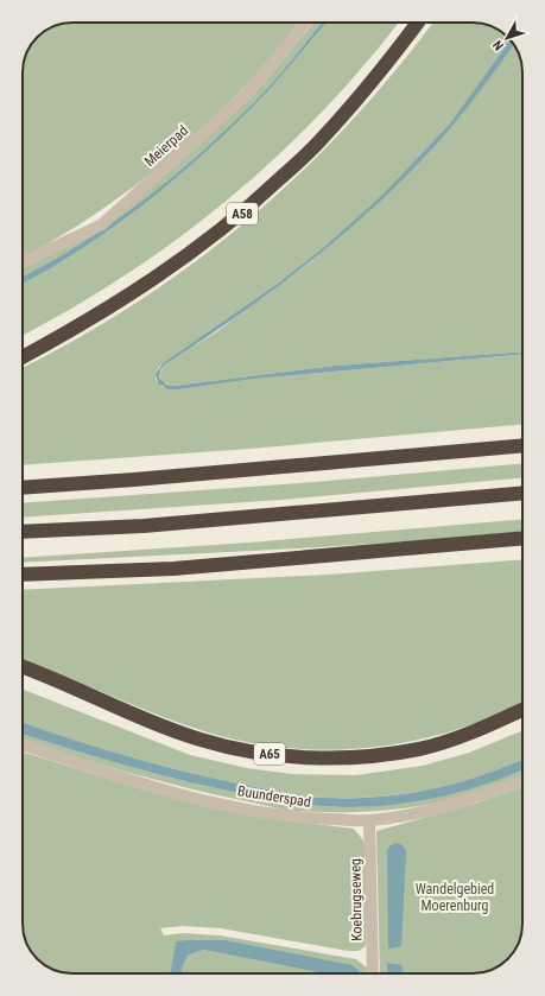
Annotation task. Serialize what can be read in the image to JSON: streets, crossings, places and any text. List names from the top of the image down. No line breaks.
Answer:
{"streets":{"highway":["A58","A65"],"street":["Meierpad","Buunderspad","Koebrugseweg"]},"crossings":[["Buunderspad","Koebrugseweg"]],"parks":["Wandelgebied Moerenburg"],"north":"bottom left"}
